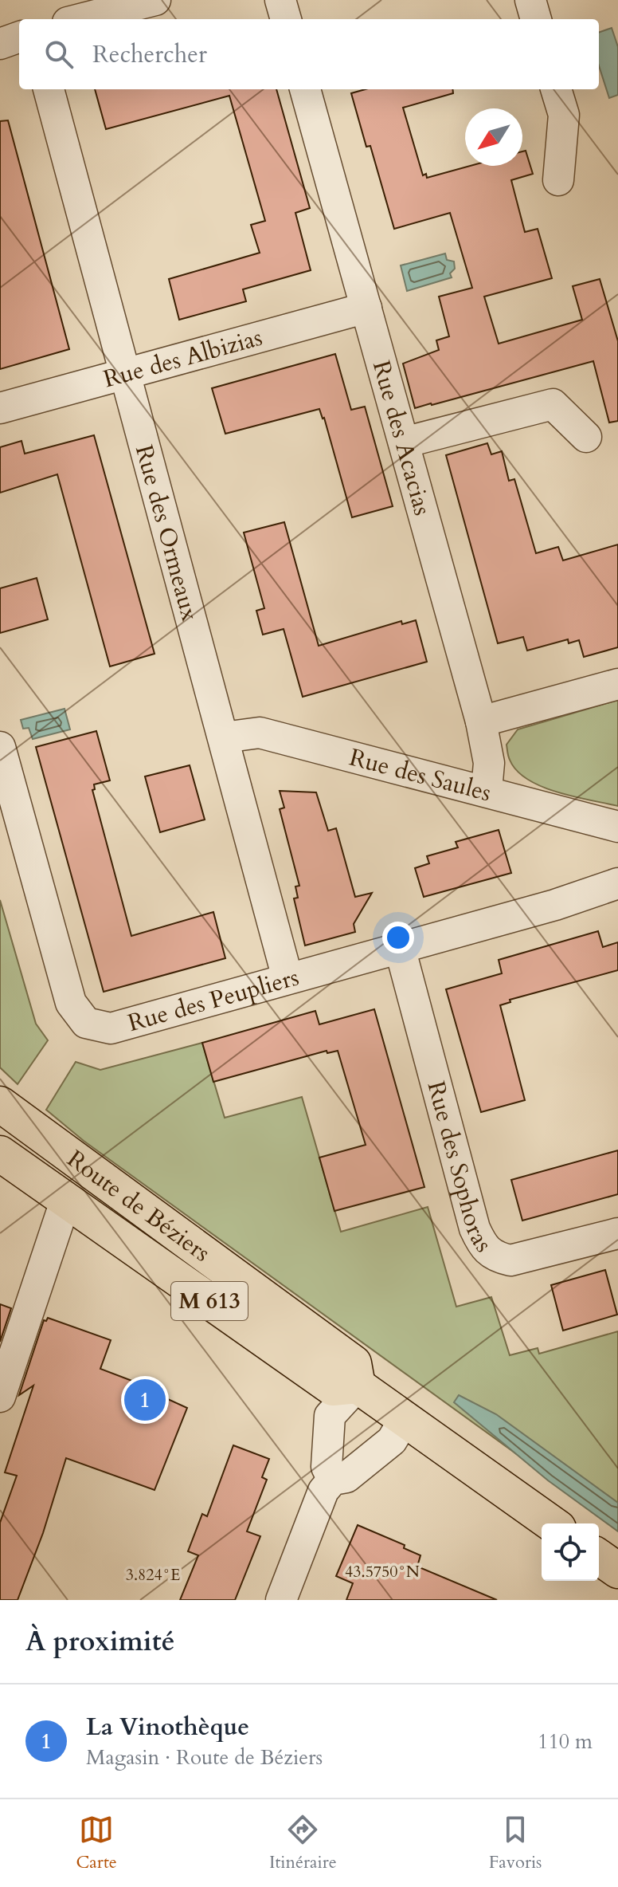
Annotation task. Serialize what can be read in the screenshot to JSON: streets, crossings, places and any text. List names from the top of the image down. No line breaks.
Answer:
{"streets":{"main road":["Route de Béziers","M 613"],"street":["Rue des Albizias","Rue des Acacias","Rue des Ormeaux","Rue des Saules","Rue des Peupliers","Rue des Sophoras"]},"crossings":[["Rue des Albizias","Rue des Acacias"],["Rue des Albizias","Rue des Ormeaux"],["Rue des Acacias","Rue des Saules"],["Rue des Ormeaux","Rue des Saules"],["Rue des Ormeaux","Rue des Peupliers"],["Rue des Peupliers","Rue des Sophoras"]],"north":"bottom left","page":{"search":"Rechercher","pins":"1","heading":"À proximité","list":[{"mark":"1","name":"La Vinothèque","note":"Magasin · Route de Béziers","value":"110 m"}],"nav":["Carte","Itinéraire","Favoris"]},"coordinates":["43.5750°N","3.824°E"]}
